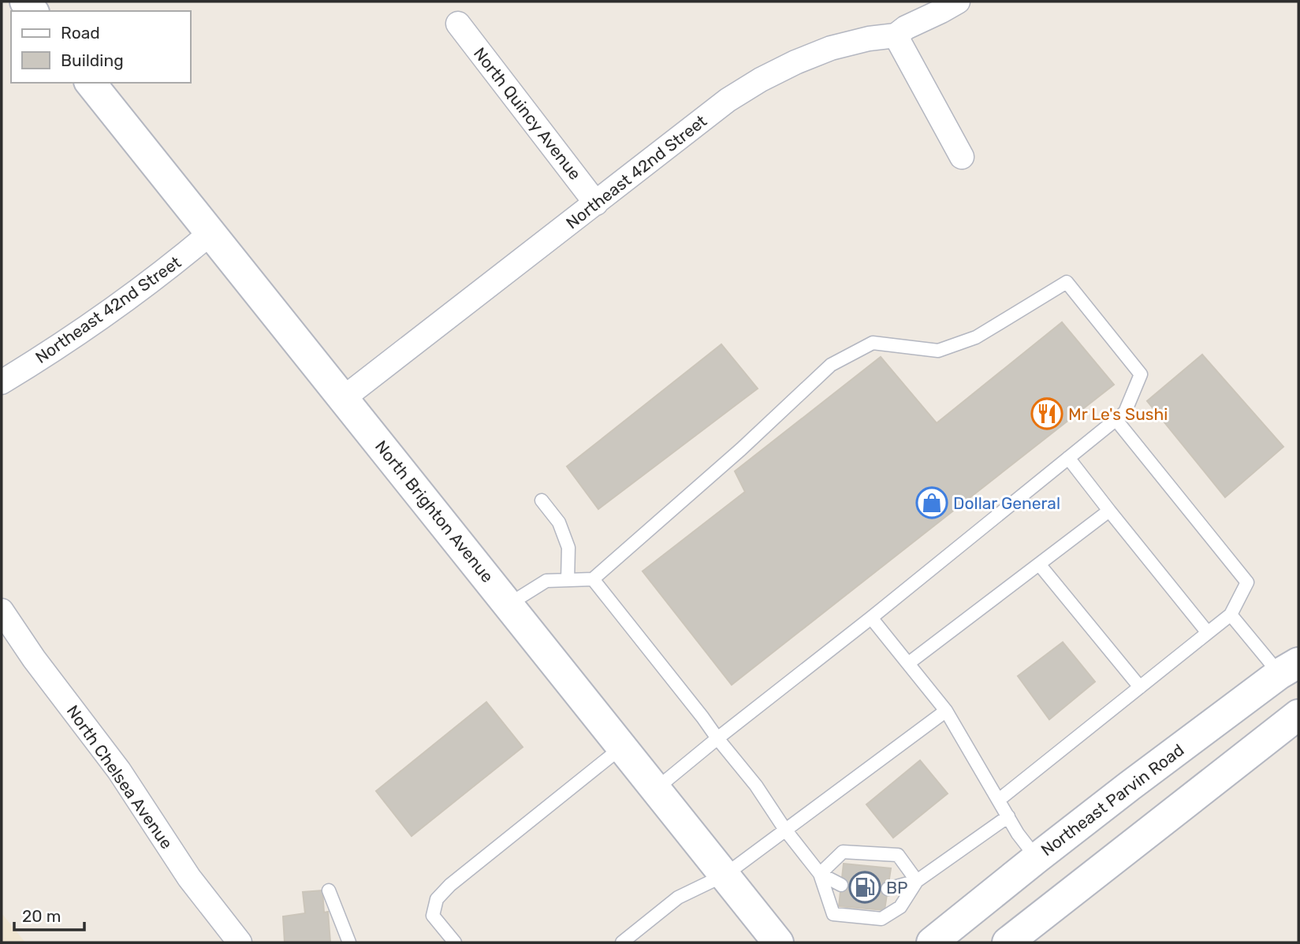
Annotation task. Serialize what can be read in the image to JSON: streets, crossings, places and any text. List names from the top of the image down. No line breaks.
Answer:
{"streets":{"main road":["North Brighton Avenue","Northeast Parvin Road"],"street":["North Quincy Avenue","Northeast 42nd Street","North Chelsea Avenue"]},"crossings":[["North Quincy Avenue","Northeast 42nd Street"],["Northeast 42nd Street","North Brighton Avenue"]],"places":{"restaurant":["Mr Le's Sushi"],"shop":["Dollar General"],"fuel station":["BP"]},"legend":["Road","Building"],"scale_bar":"20 m"}
